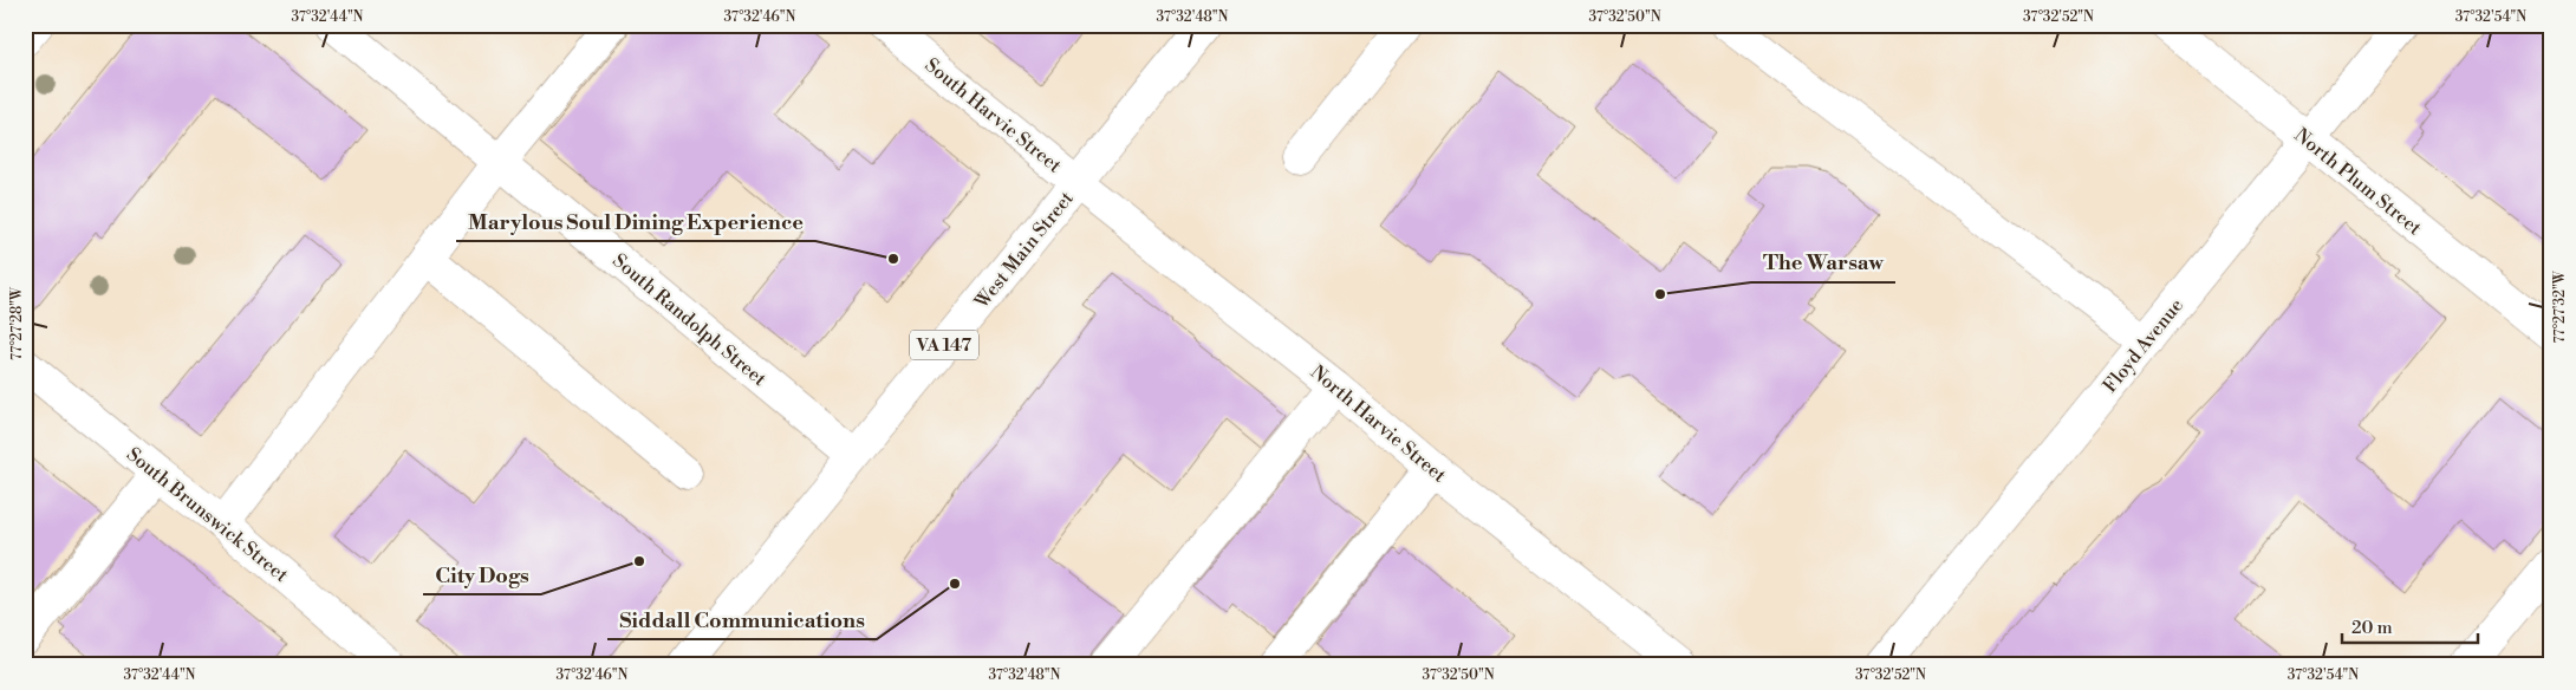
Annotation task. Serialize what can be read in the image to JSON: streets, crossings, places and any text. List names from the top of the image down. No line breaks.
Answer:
{"streets":{"street":["South Harvie Street","North Plum Street","West Main Street","South Randolph Street","VA 147","Floyd Avenue","North Harvie Street","South Brunswick Street"]},"crossings":[["South Harvie Street","West Main Street"],["South Harvie Street","North Harvie Street"],["North Plum Street","Floyd Avenue"],["West Main Street","South Randolph Street"],["West Main Street","North Harvie Street"]],"places":["Marylous Soul Dining Experience","The Warsaw","City Dogs","Siddall Communications"],"scale_bar":"20 m","coordinates":["37°32'44\"N","37°32'46\"N","37°32'48\"N","37°32'50\"N","37°32'52\"N","37°32'54\"N","77°27'32\"W","77°27'28\"W"]}
